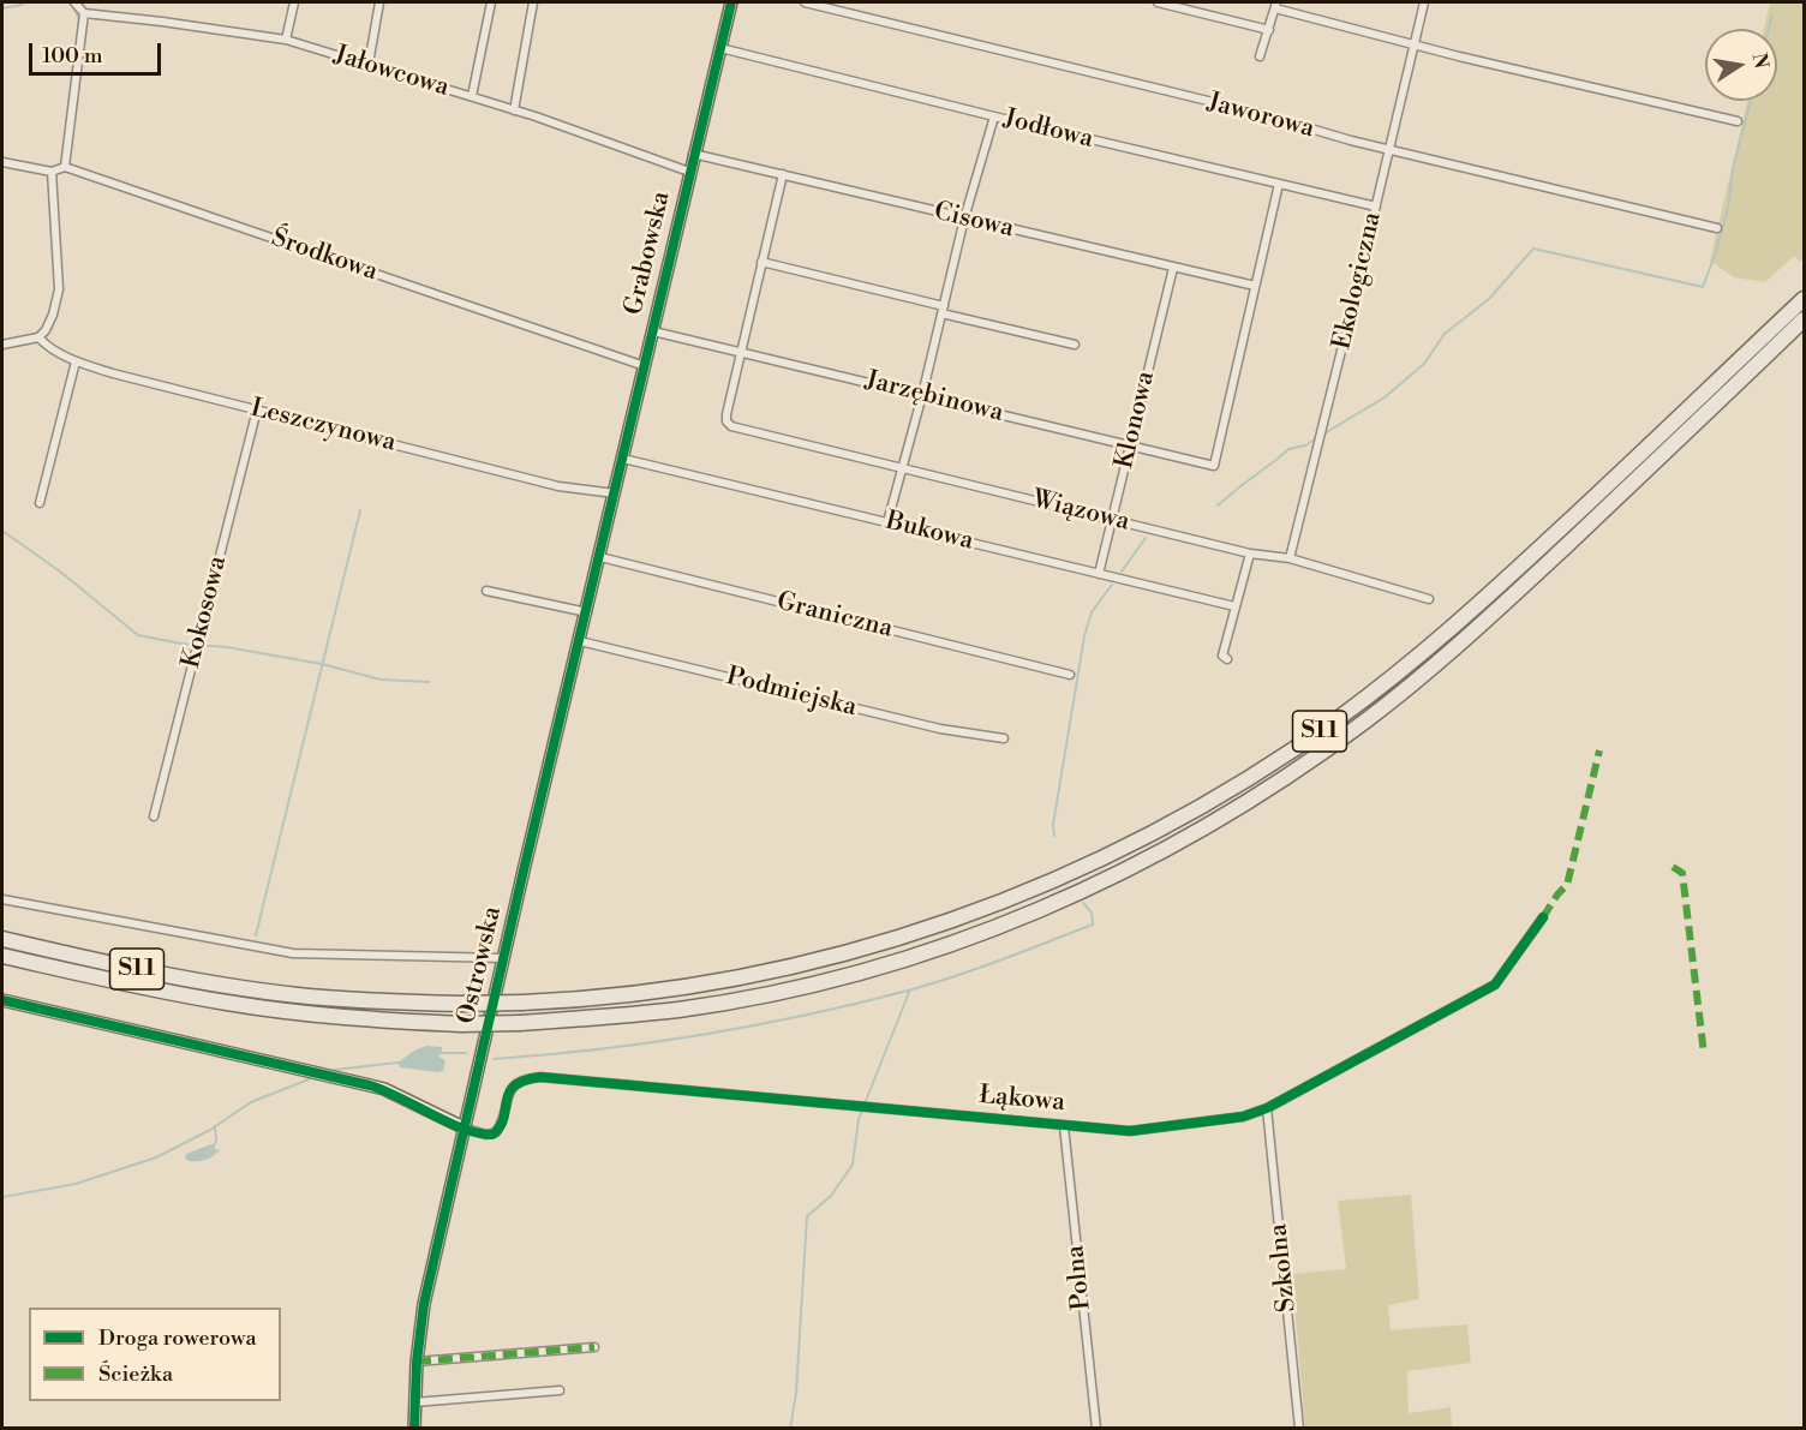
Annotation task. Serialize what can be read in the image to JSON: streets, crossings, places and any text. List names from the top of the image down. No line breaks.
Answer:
{"streets":{"highway":["S11"],"street":["Jałowcowa","Jaworowa","Jodłowa","Cisowa","Grabowska","Środkowa","Ekologiczna","Jarzębinowa","Klonowa","Leszczynowa","Wiązowa","Bukowa","Kokosowa","Graniczna","Podmiejska","Ostrowska","Łąkowa","Szkolna","Polna"]},"crossings":[["Jałowcowa","Grabowska"],["Jaworowa","Ekologiczna"],["Jodłowa","Grabowska"],["Jodłowa","Ekologiczna"],["Cisowa","Grabowska"],["Cisowa","Jarzębinowa"],["Cisowa","Klonowa"],["Grabowska","Środkowa"],["Grabowska","Jarzębinowa"],["Grabowska","Leszczynowa"],["Grabowska","Bukowa"],["Grabowska","Ostrowska"],["Ekologiczna","Wiązowa"],["Jarzębinowa","Klonowa"],["Jarzębinowa","Wiązowa"],["Klonowa","Wiązowa"],["Klonowa","Bukowa"],["Leszczynowa","Kokosowa"],["Graniczna","Ostrowska"],["Podmiejska","Ostrowska"],["Ostrowska","Łąkowa"],["Łąkowa","Szkolna"],["Łąkowa","Polna"]],"legend":["Droga rowerowa","Ścieżka"],"scale_bar":"100 m","north":"right"}
